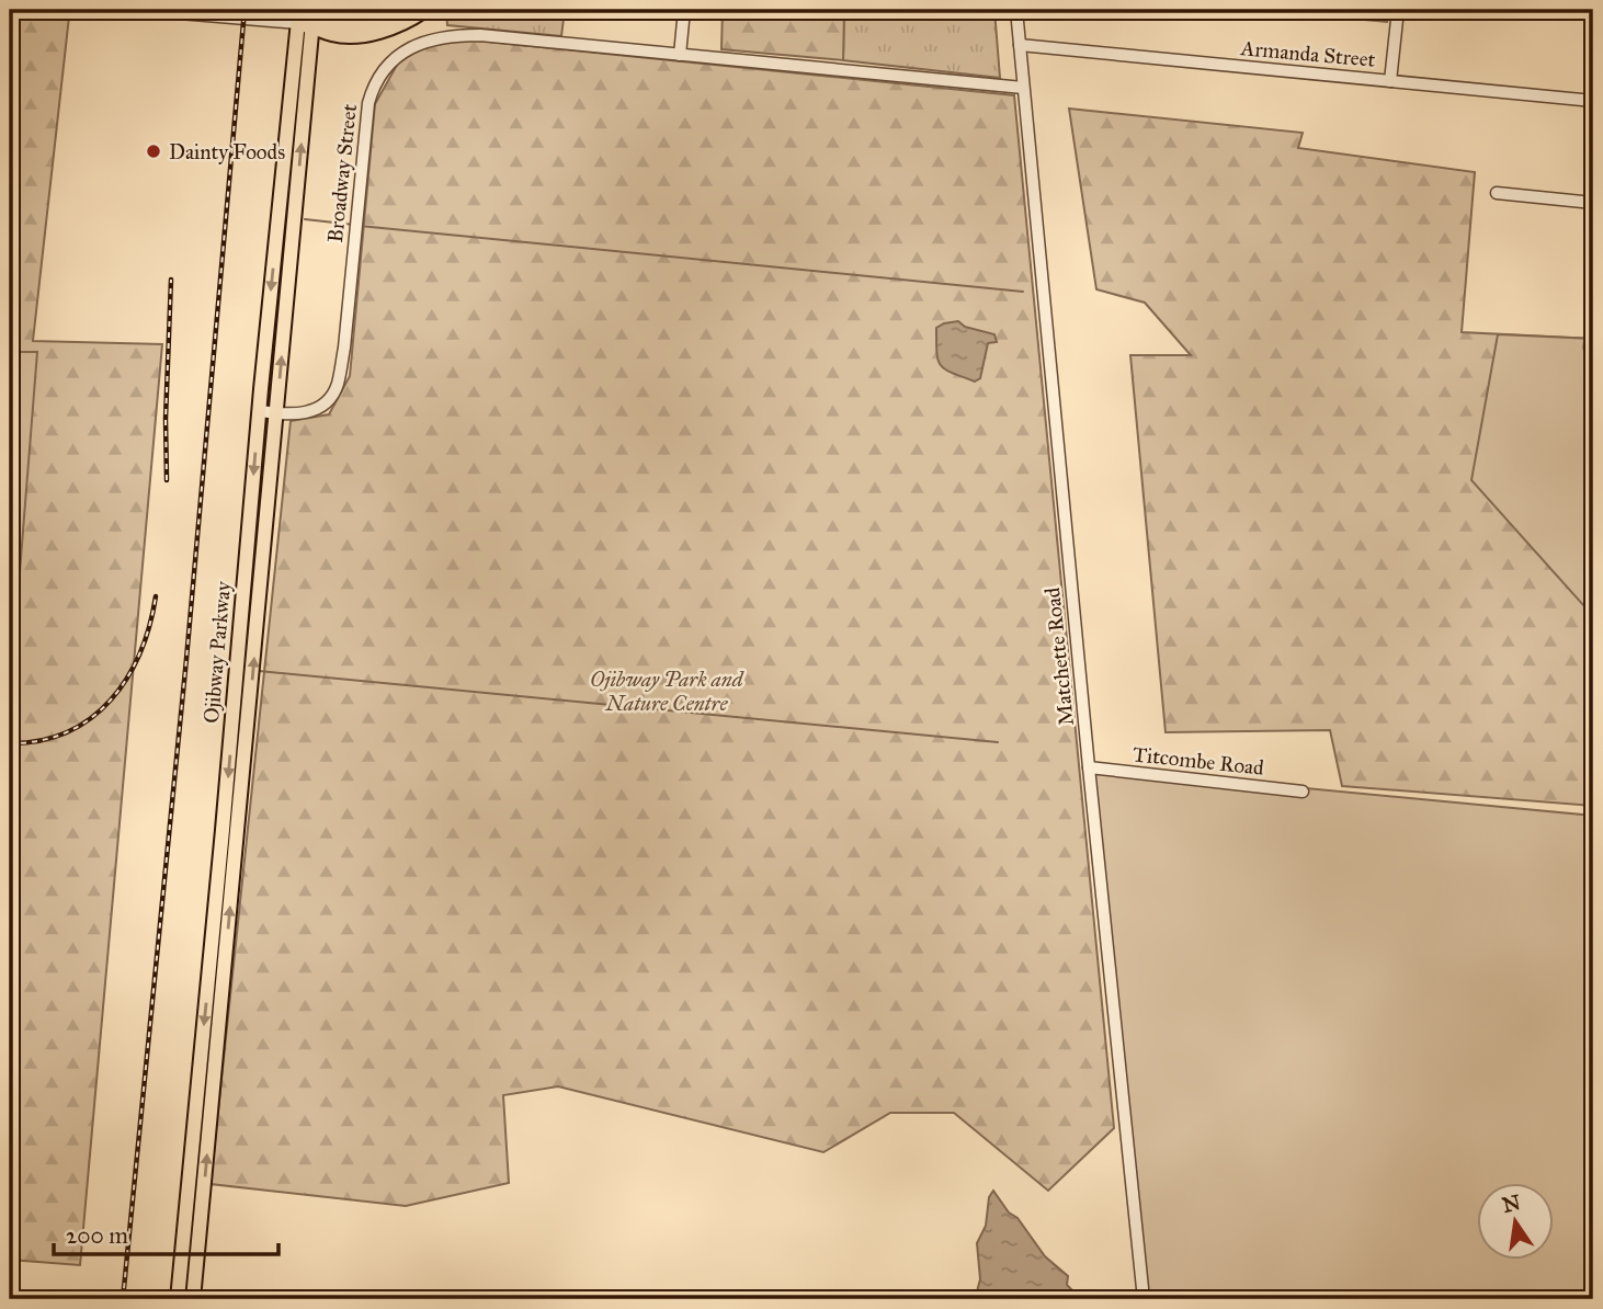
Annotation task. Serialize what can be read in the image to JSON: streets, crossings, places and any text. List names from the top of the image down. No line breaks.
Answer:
{"streets":{"main road":["Ojibway Parkway"],"street":["Armanda Street","Broadway Street","Matchette Road","Titcombe Road"]},"crossings":[["Armanda Street","Matchette Road"],["Broadway Street","Ojibway Parkway"],["Broadway Street","Matchette Road"],["Matchette Road","Titcombe Road"]],"parks":["Ojibway Park and Nature Centre"],"places":["Dainty Foods"],"scale_bar":"200 m","north":"top"}
